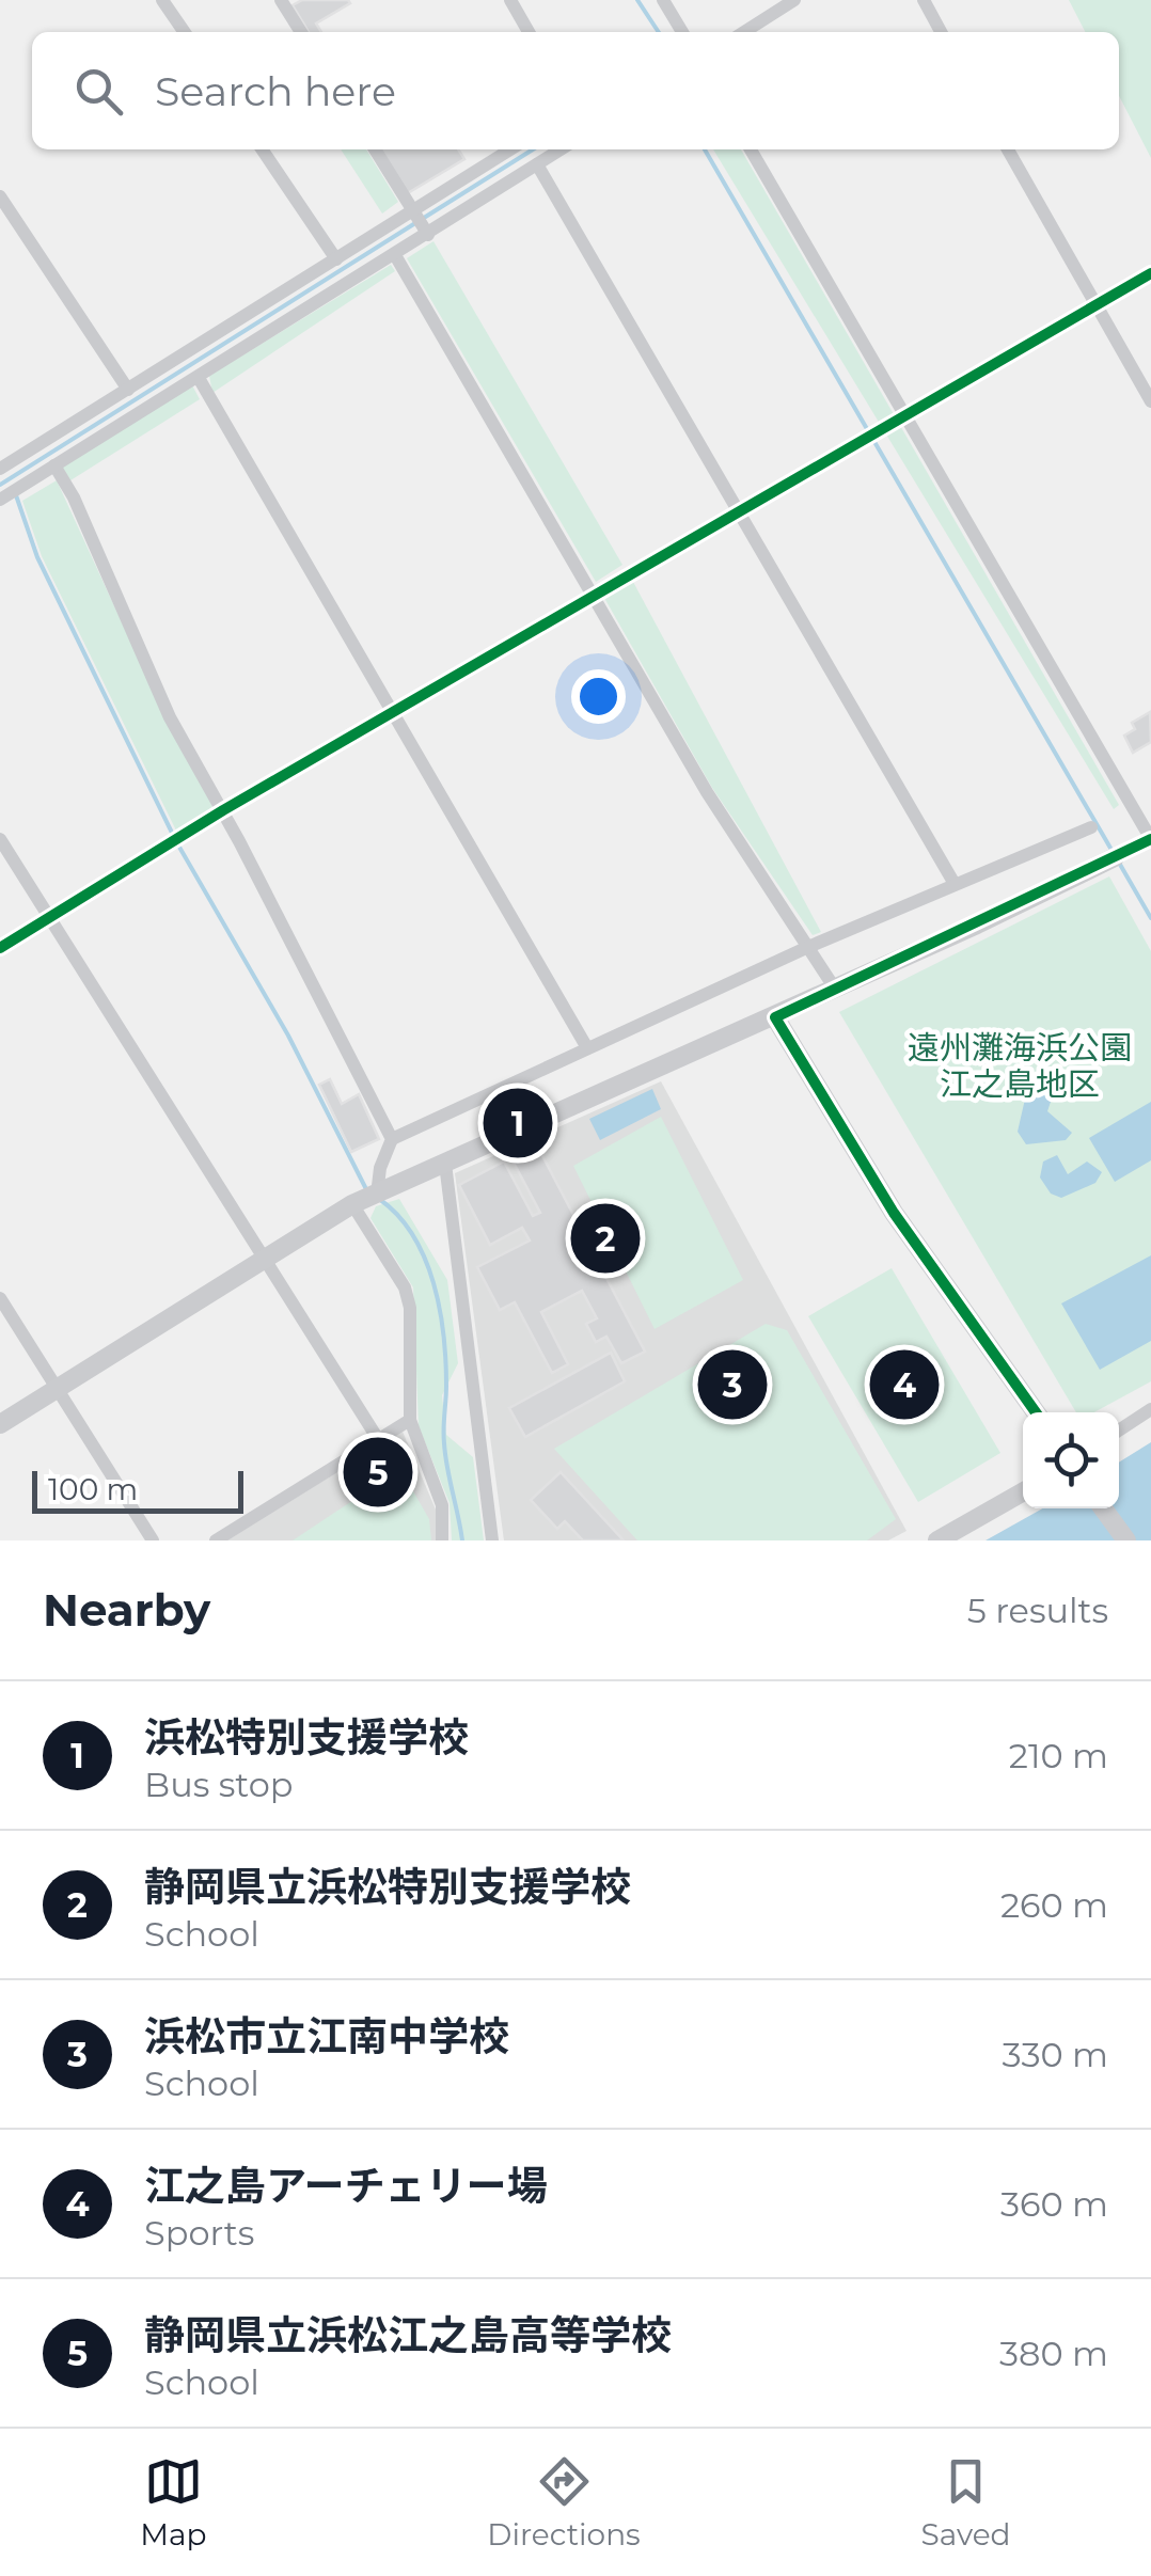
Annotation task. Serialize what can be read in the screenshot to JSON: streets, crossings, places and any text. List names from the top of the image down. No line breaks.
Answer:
{"parks":["遠州灘海浜公園 江之島地区"],"scale_bar":"100 m","page":{"search":"Search here","pins":["1","2","3","4","5"],"scale":"100 m","heading":["Nearby","5 results"],"list":[{"mark":"1","name":"浜松特別支援学校","note":"Bus stop","value":"210 m"},{"mark":"2","name":"静岡県立浜松特別支援学校","note":"School","value":"260 m"},{"mark":"3","name":"浜松市立江南中学校","note":"School","value":"330 m"},{"mark":"4","name":"江之島アーチェリー場","note":"Sports","value":"360 m"},{"mark":"5","name":"静岡県立浜松江之島高等学校","note":"School","value":"380 m"}],"nav":["Map","Directions","Saved"]}}
